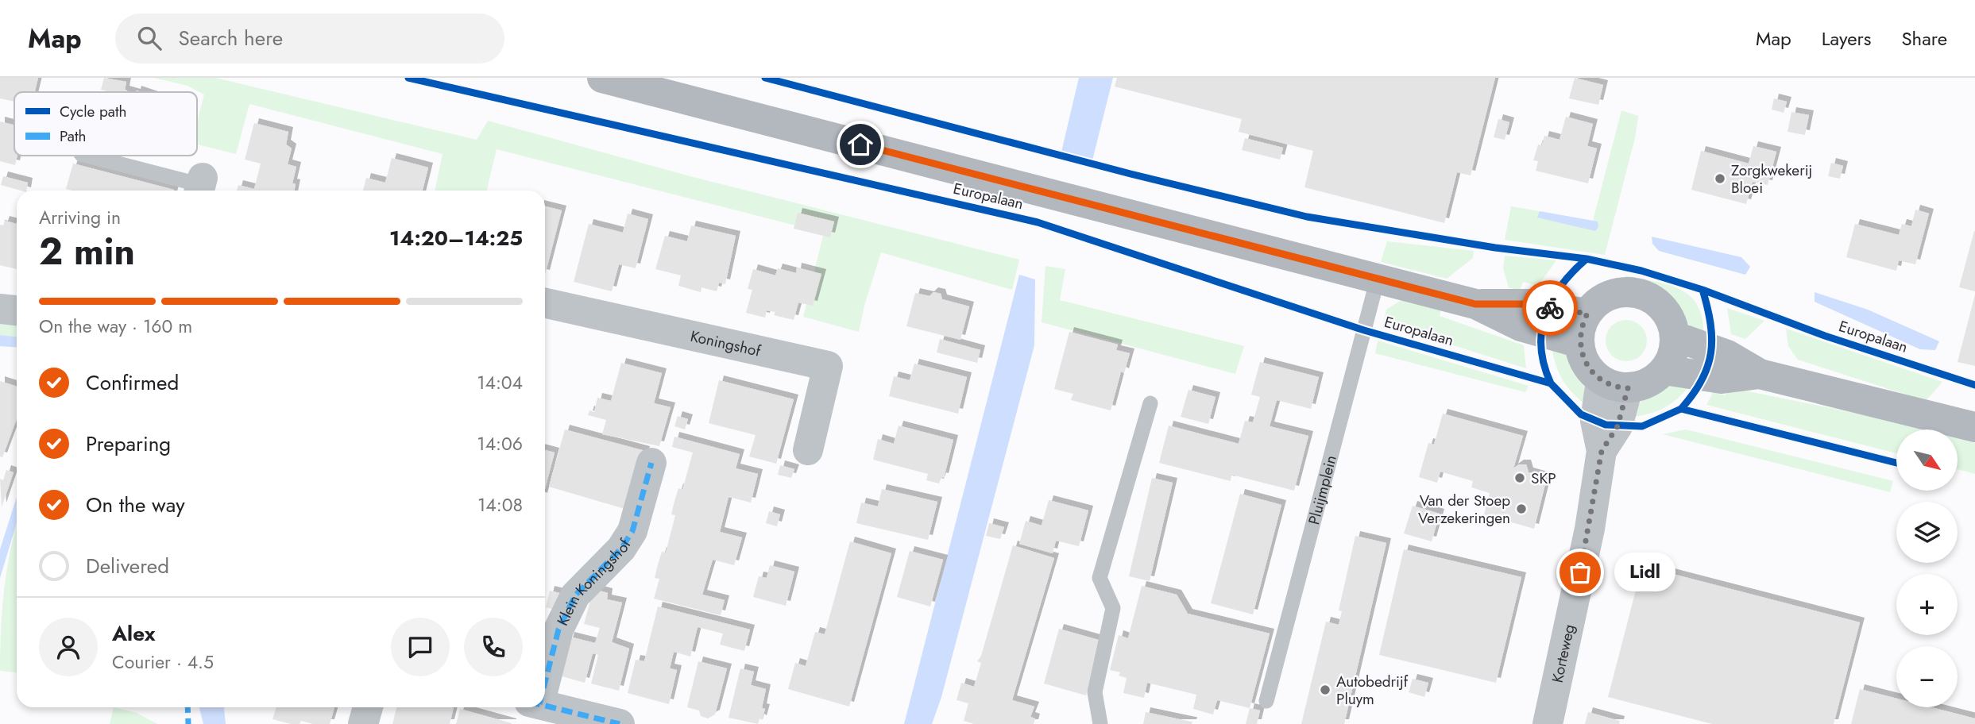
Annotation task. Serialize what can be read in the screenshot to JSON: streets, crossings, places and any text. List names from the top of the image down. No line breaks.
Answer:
{"streets":{"main road":["Europalaan"],"street":["Koningshof","Klein Koningshof","Korteweg"],"lane":["Pluijmplein"]},"crossings":[["Europalaan","Pluijmplein"],["Europalaan","Korteweg"]],"places":["Zorgkwekerij Bloei","SKP","Van der Stoep Verzekeringen","Lidl","Autobedrijf Pluym"],"legend":["Cycle path","Path"],"north":"bottom right","page":{"header":"Map","search":"Search here","nav":["Map","Layers","Share"],"heading":["2 min","Arriving in","14:20–14:25"],"panel":["Alex","Courier · 4.5"],"bar":"On the way · 160 m","list":[["Confirmed","14:04"],["Preparing","14:06"],["On the way","14:08"],"Delivered"],"map_buttons":["+","−"],"bubble":"Lidl"}}
